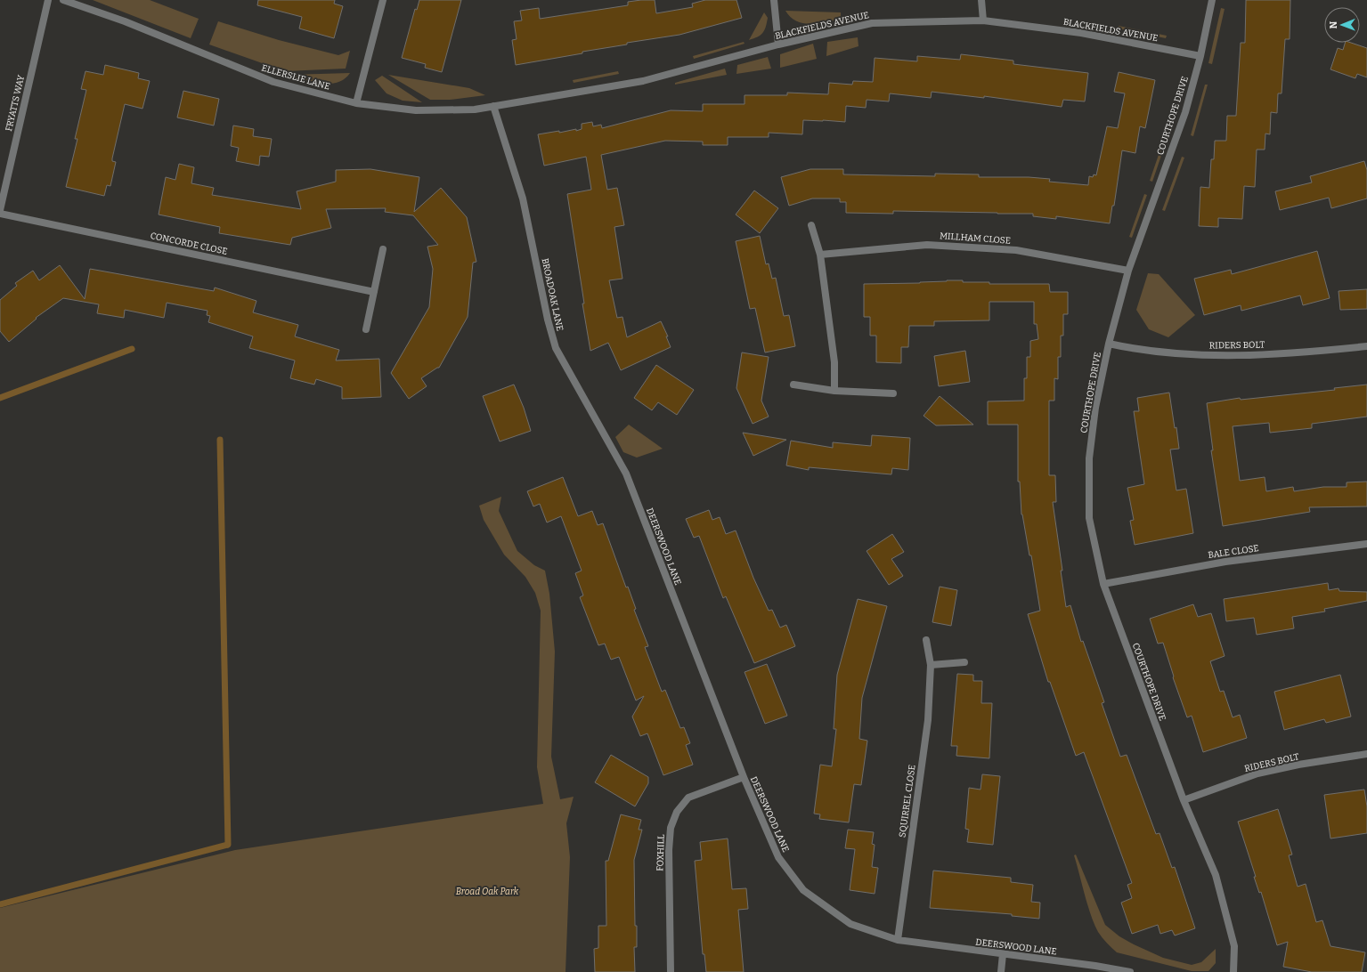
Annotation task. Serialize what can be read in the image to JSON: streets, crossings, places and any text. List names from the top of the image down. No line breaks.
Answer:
{"streets":{"street":["BLACKFIELDS AVENUE","ELLERSLIE LANE","FRYATTS WAY","COURTHOPE DRIVE","MILLHAM CLOSE","CONCORDE CLOSE","BROADOAK LANE","RIDERS BOLT","DEERSWOOD LANE","BALE CLOSE","SQUIRREL CLOSE","FOXHILL"]},"crossings":[["BLACKFIELDS AVENUE","ELLERSLIE LANE"],["BLACKFIELDS AVENUE","COURTHOPE DRIVE"],["BLACKFIELDS AVENUE","BROADOAK LANE"],["ELLERSLIE LANE","BROADOAK LANE"],["COURTHOPE DRIVE","MILLHAM CLOSE"],["COURTHOPE DRIVE","RIDERS BOLT"],["COURTHOPE DRIVE","BALE CLOSE"],["BROADOAK LANE","DEERSWOOD LANE"],["DEERSWOOD LANE","SQUIRREL CLOSE"],["DEERSWOOD LANE","FOXHILL"]],"parks":["Broad Oak Park"],"north":"left"}
